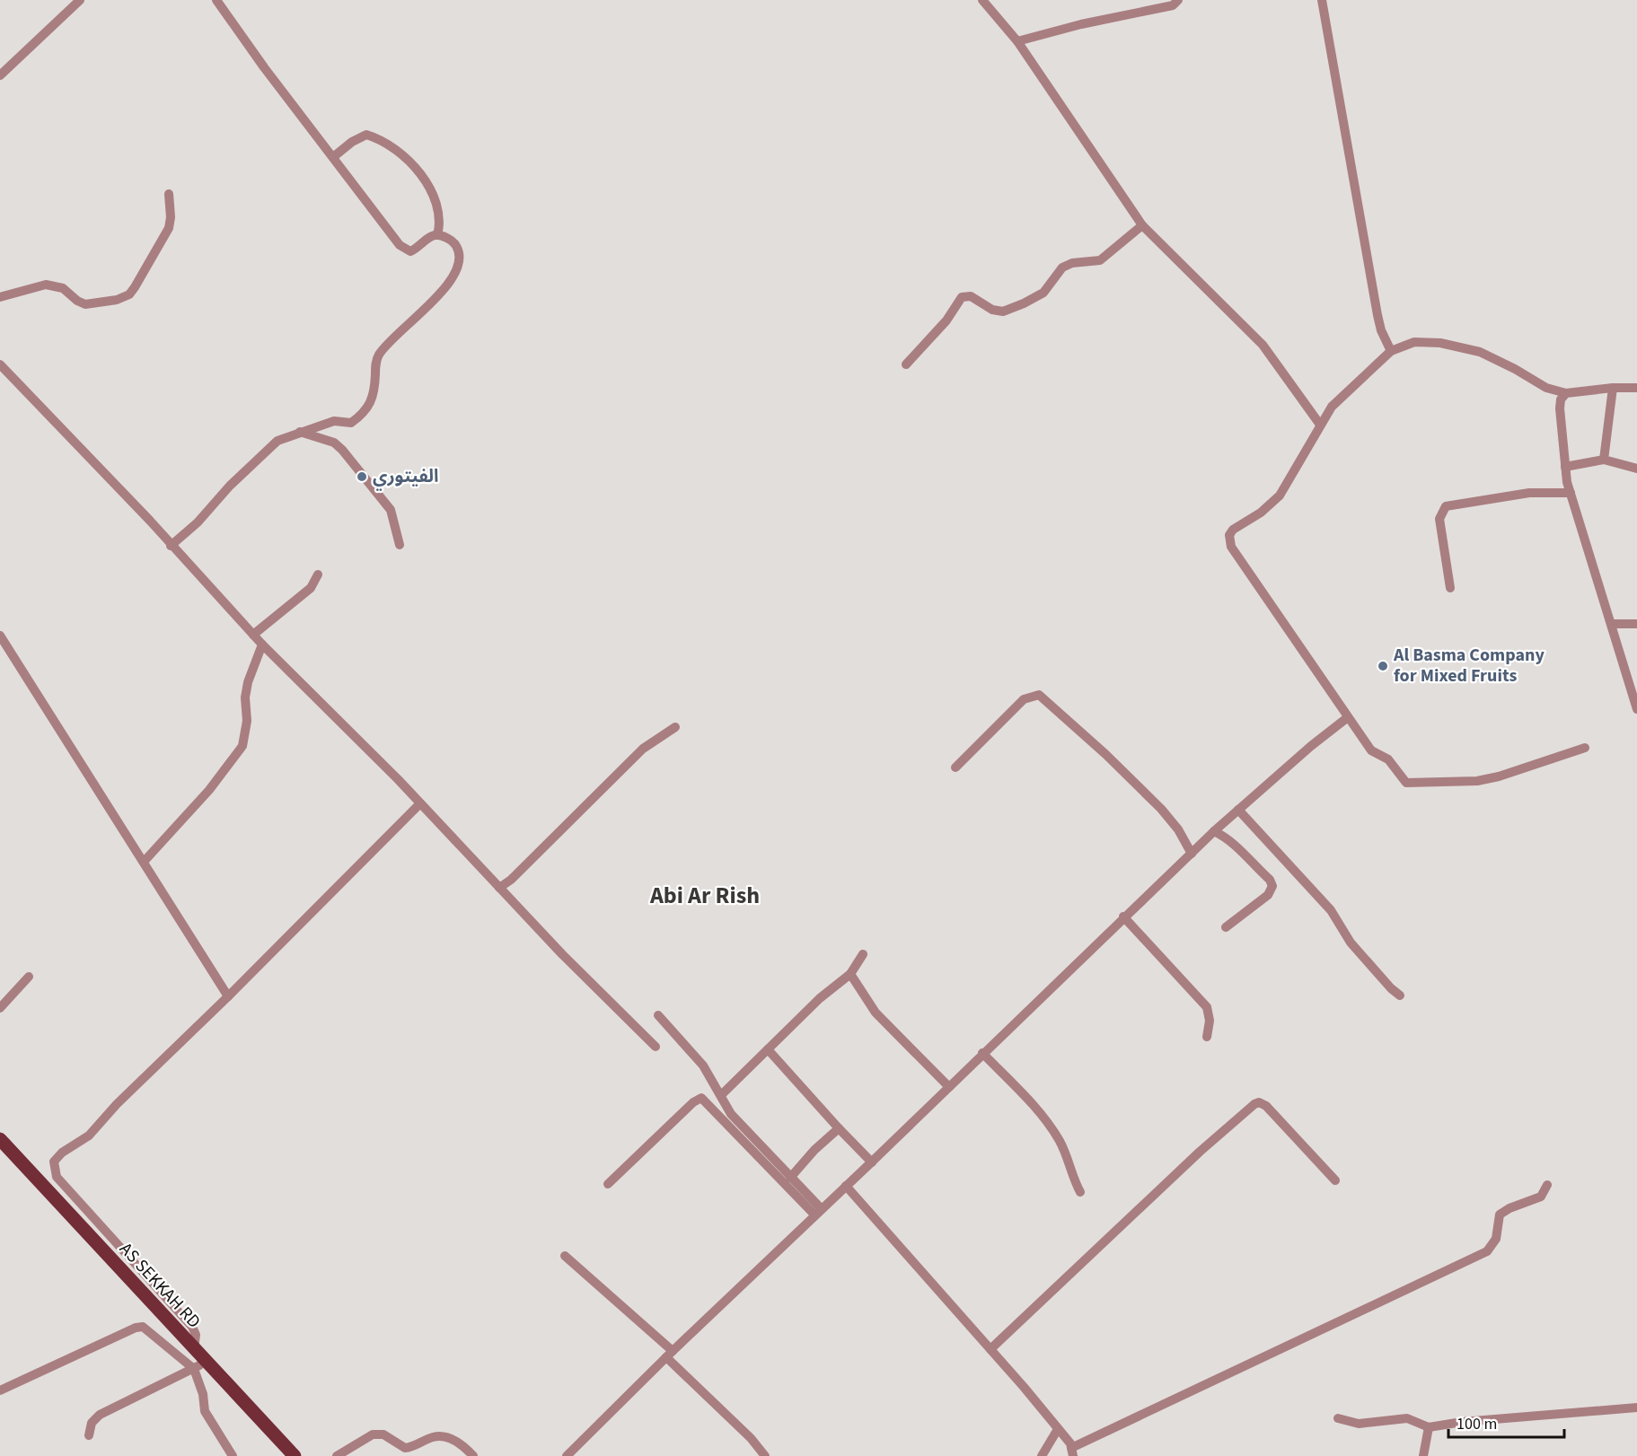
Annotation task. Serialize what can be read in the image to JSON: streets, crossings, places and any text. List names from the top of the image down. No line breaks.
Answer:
{"streets":{"main road":["AS SEKKAH RD"]},"districts":["Abi Ar Rish"],"places":["الفيتوري","Al Basma Company for Mixed Fruits"],"scale_bar":"100 m"}
